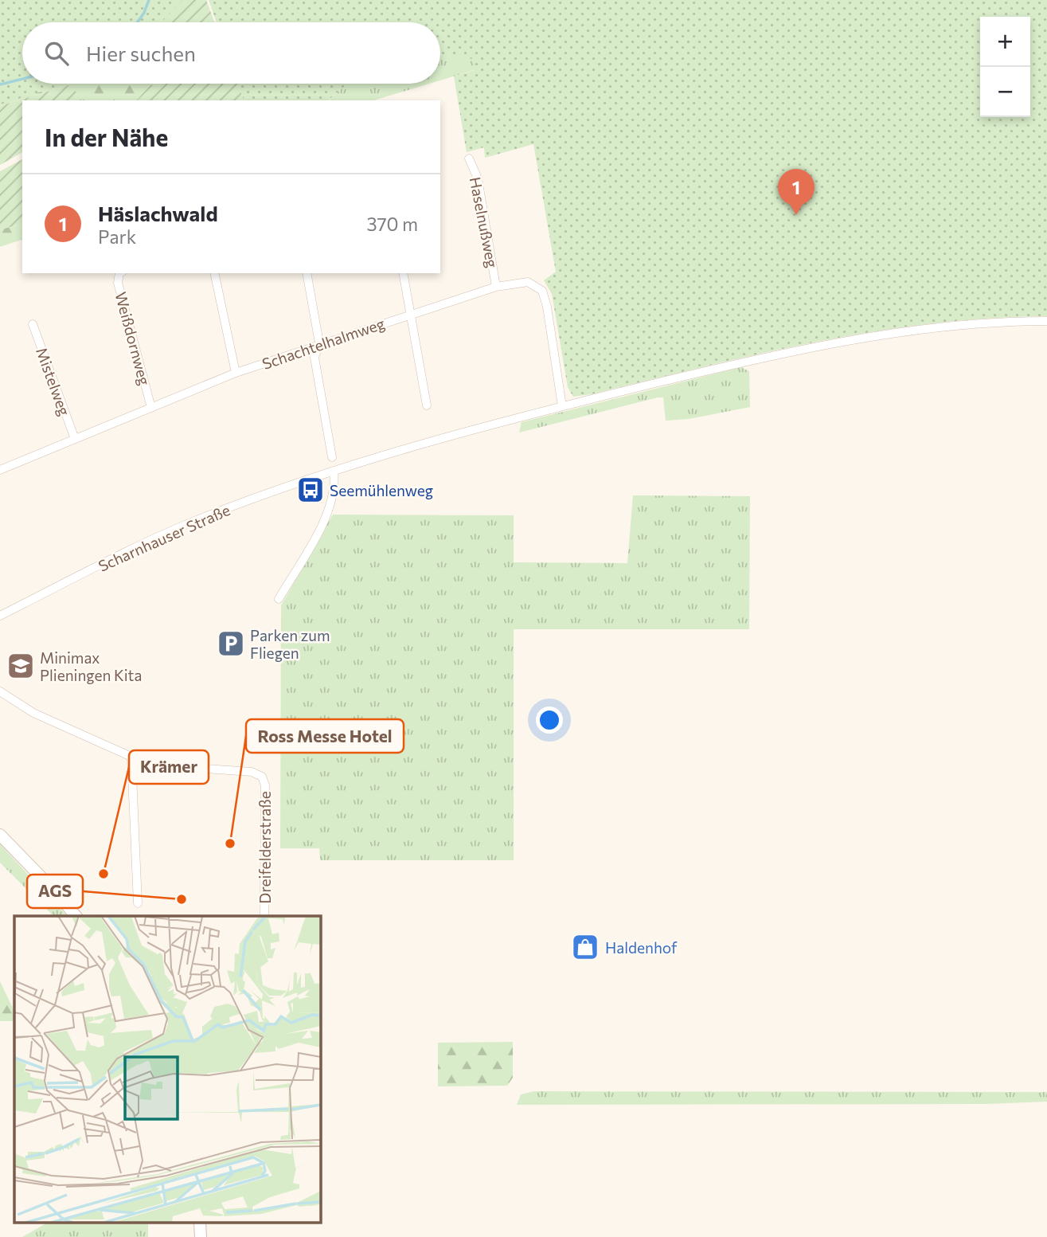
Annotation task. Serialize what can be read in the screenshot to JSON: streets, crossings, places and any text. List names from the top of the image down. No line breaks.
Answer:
{"streets":{"street":["Haselnußweg","Weißdornweg","Schachtelhalmweg","Mistelweg","Scharnhauser Straße","Dreifelderstraße"]},"crossings":[["Haselnußweg","Schachtelhalmweg"],["Weißdornweg","Schachtelhalmweg"],["Schachtelhalmweg","Mistelweg"],["Schachtelhalmweg","Scharnhauser Straße"]],"places":{"bus stop":["Seemühlenweg"],"parking":["Parken zum Fliegen"],"school or university":["Minimax Plieningen Kita"],"other":["Ross Messe Hotel","Krämer","AGS"],"shop":["Haldenhof"]},"page":{"map_buttons":["+","−"],"search":"Hier suchen","heading":"In der Nähe","pins":"1","list":[{"mark":"1","name":"Häslachwald","note":"Park","value":"370 m"}]}}
